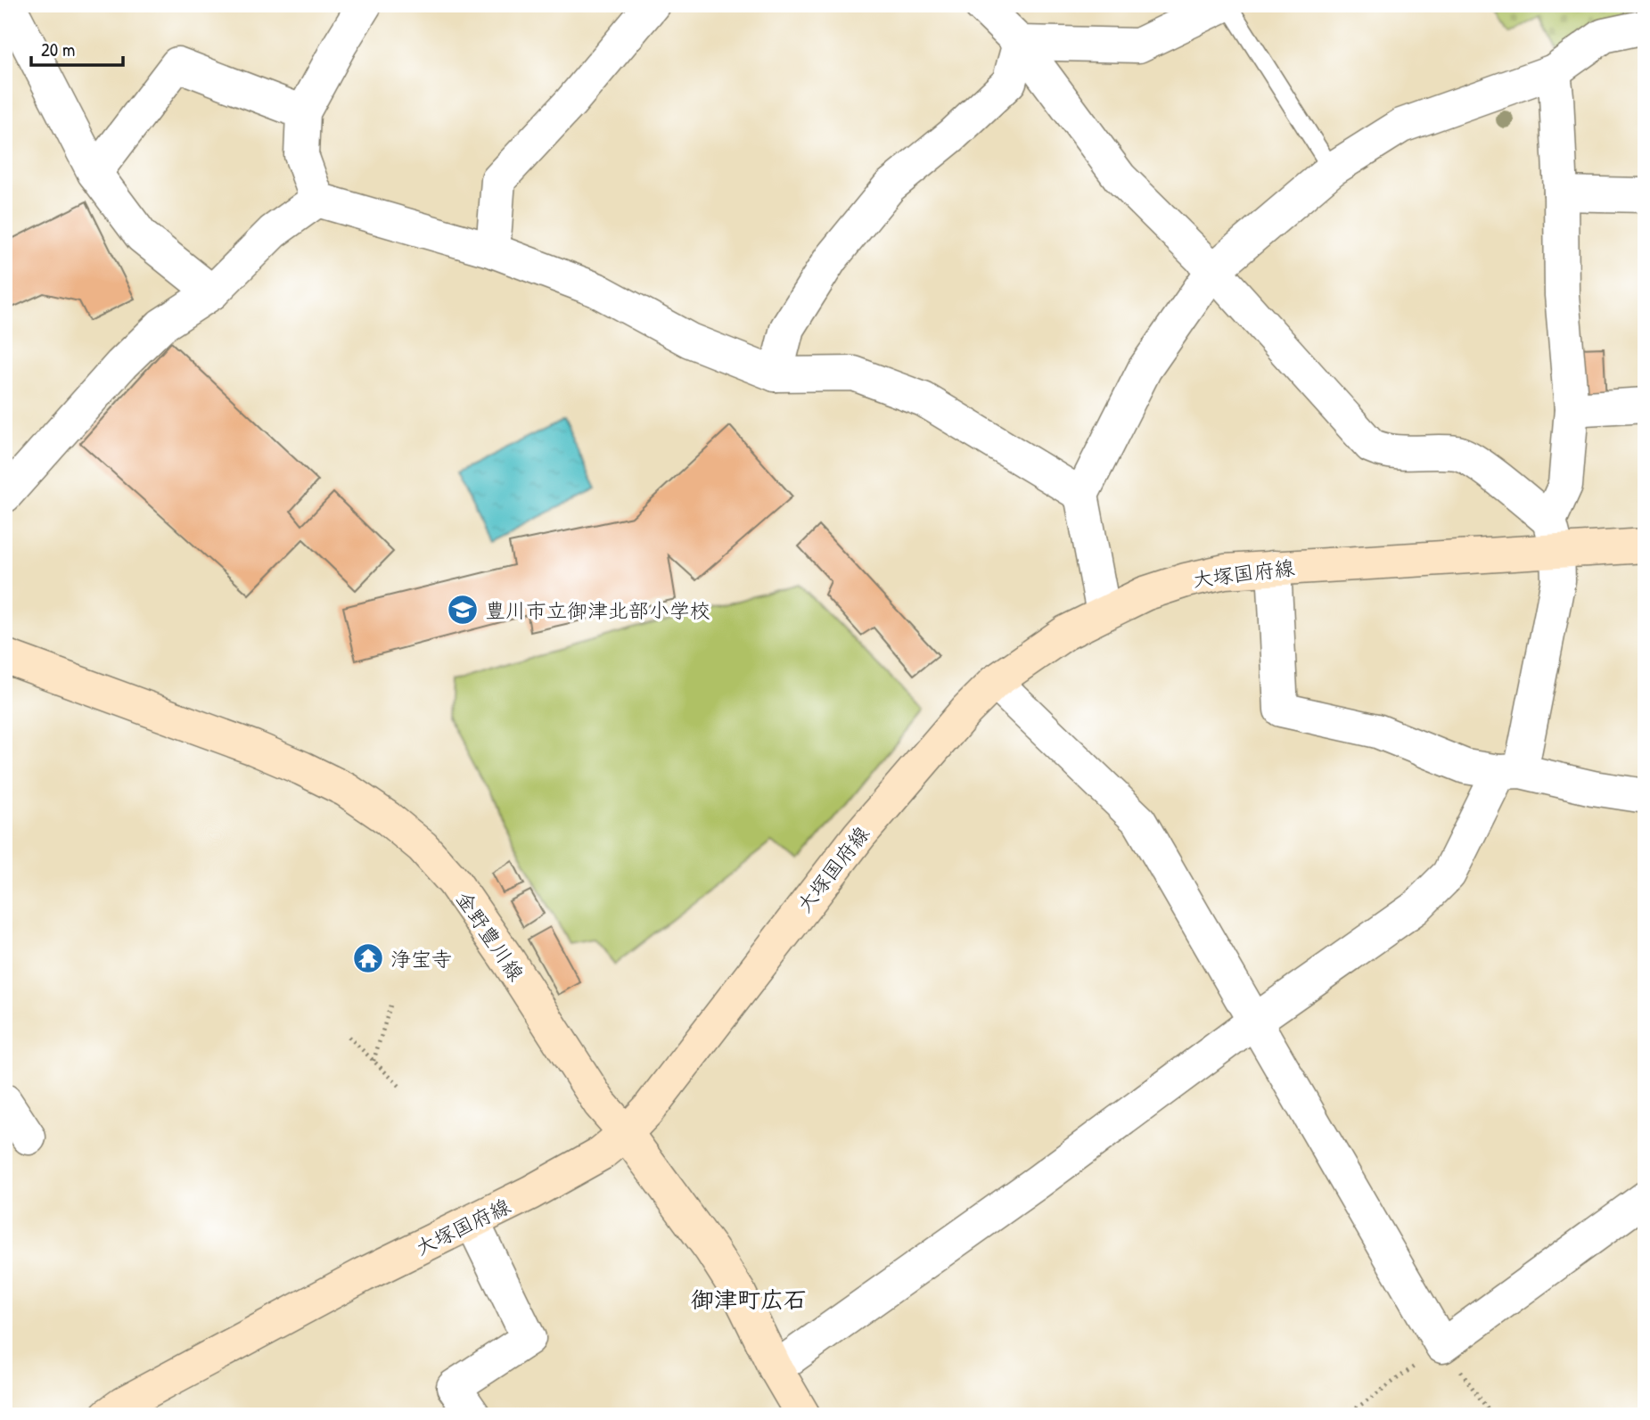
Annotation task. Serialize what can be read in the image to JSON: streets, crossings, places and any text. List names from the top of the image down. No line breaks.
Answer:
{"streets":{"main road":["大塚国府線","金野豊川線"]},"crossings":[["大塚国府線","金野豊川線"]],"districts":["御津町広石"],"places":{"school or university":["豊川市立御津北部小学校"],"temple":["浄宝寺"]},"scale_bar":"20 m"}
